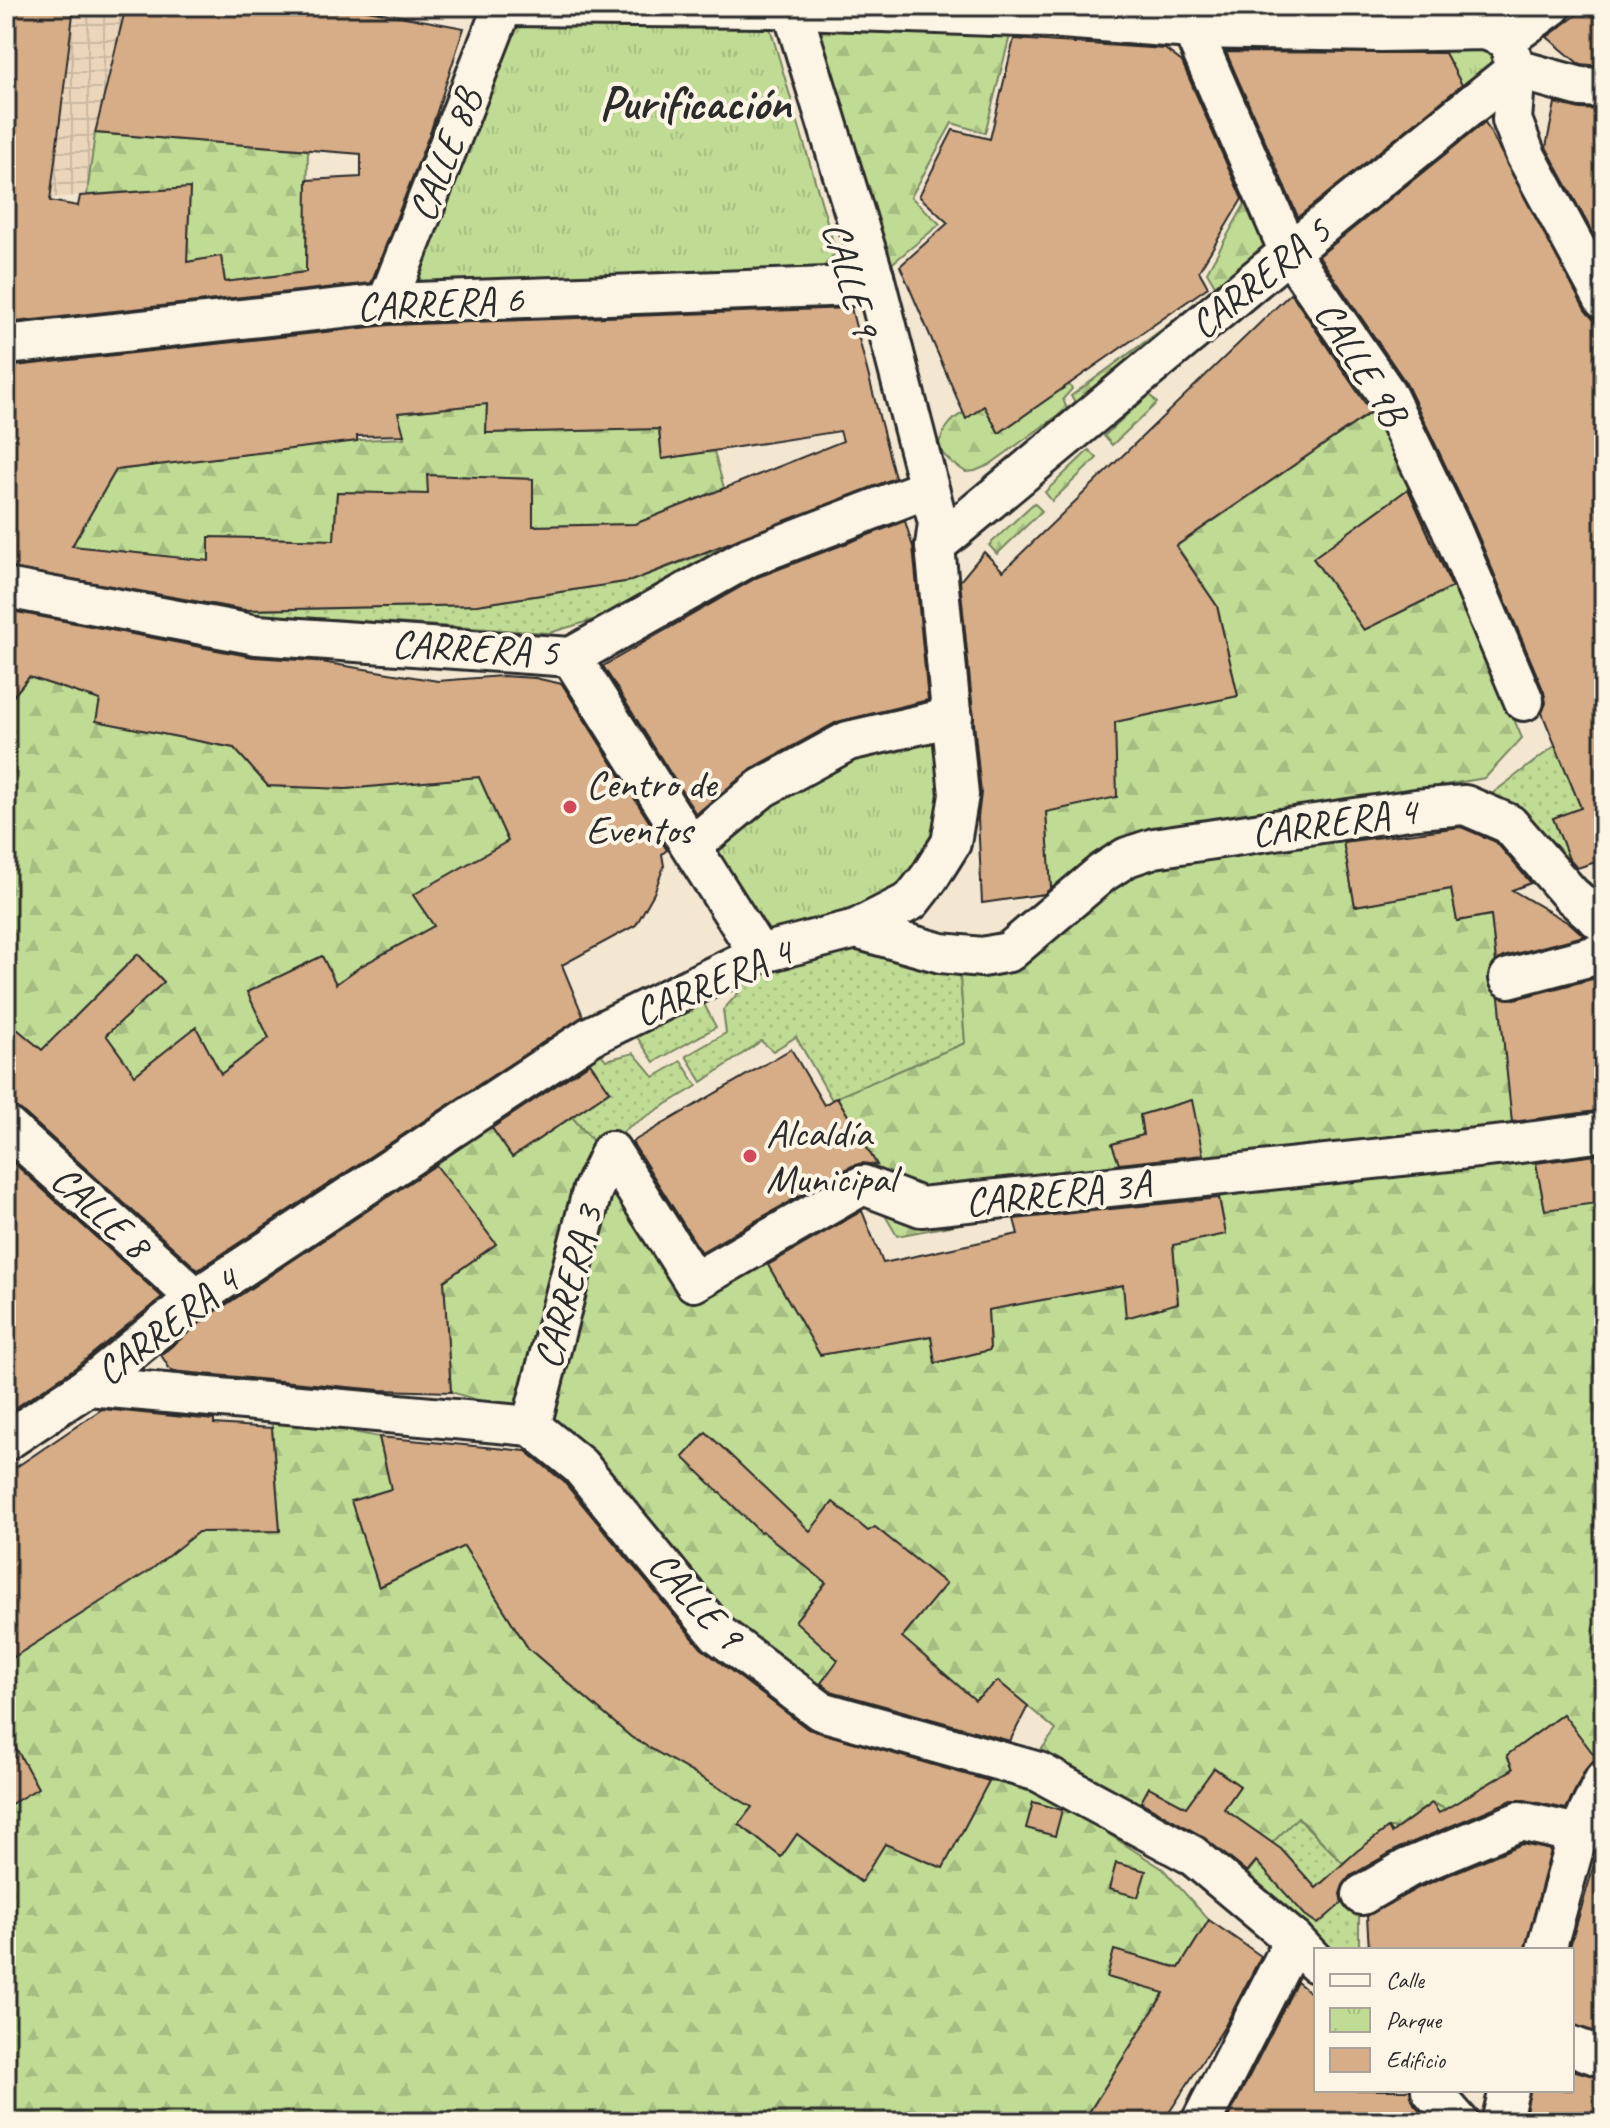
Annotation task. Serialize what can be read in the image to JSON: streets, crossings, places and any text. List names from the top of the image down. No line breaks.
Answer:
{"streets":{"street":["CALLE 8B","CARRERA 5","CALLE 9","CARRERA 6","CALLE 9B","CARRERA 4","CARRERA 3A","CALLE 8","CARRERA 3"]},"crossings":[["CALLE 8B","CARRERA 6"],["CARRERA 5","CALLE 9"],["CARRERA 5","CALLE 9B"],["CALLE 9","CARRERA 6"],["CALLE 9","CARRERA 4"],["CALLE 9","CARRERA 3"],["CARRERA 4","CALLE 8"],["CARRERA 3A","CARRERA 3"]],"districts":["Purificación"],"places":["Centro de Eventos","Alcaldía Municipal"],"legend":["Calle","Parque","Edificio"]}
